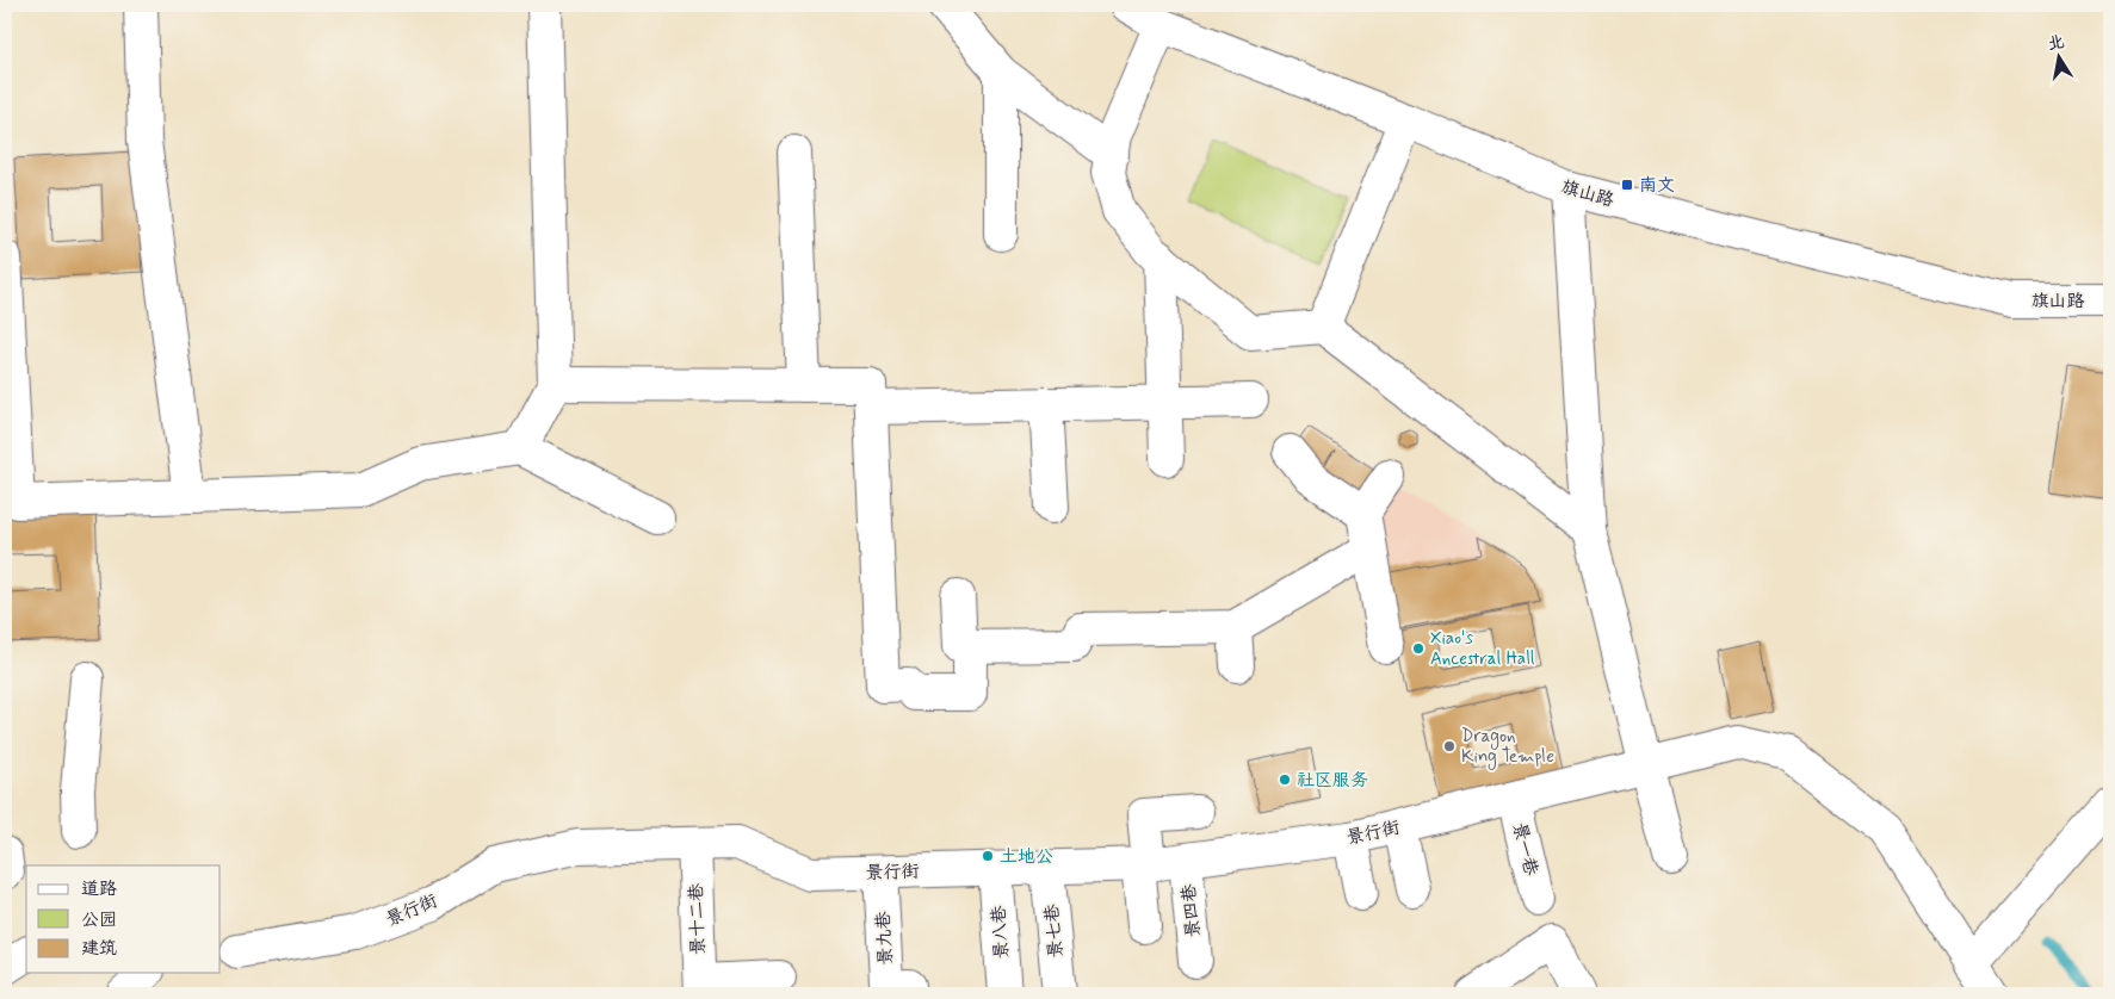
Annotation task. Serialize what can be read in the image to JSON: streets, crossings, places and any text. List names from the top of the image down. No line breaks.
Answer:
{"streets":{"street":["旗山路","景行街","景一巷","景四巷","景十二巷","景七巷","景八巷","景九巷"]},"crossings":[["景行街","景一巷"],["景行街","景四巷"],["景行街","景十二巷"],["景行街","景七巷"],["景行街","景八巷"],["景行街","景九巷"]],"places":{"transit":["南文"],"other":["Xiao's Ancestral Hall","Dragon King Temple","社区服务","土地公"]},"legend":["道路","公园","建筑"],"north":"top"}
